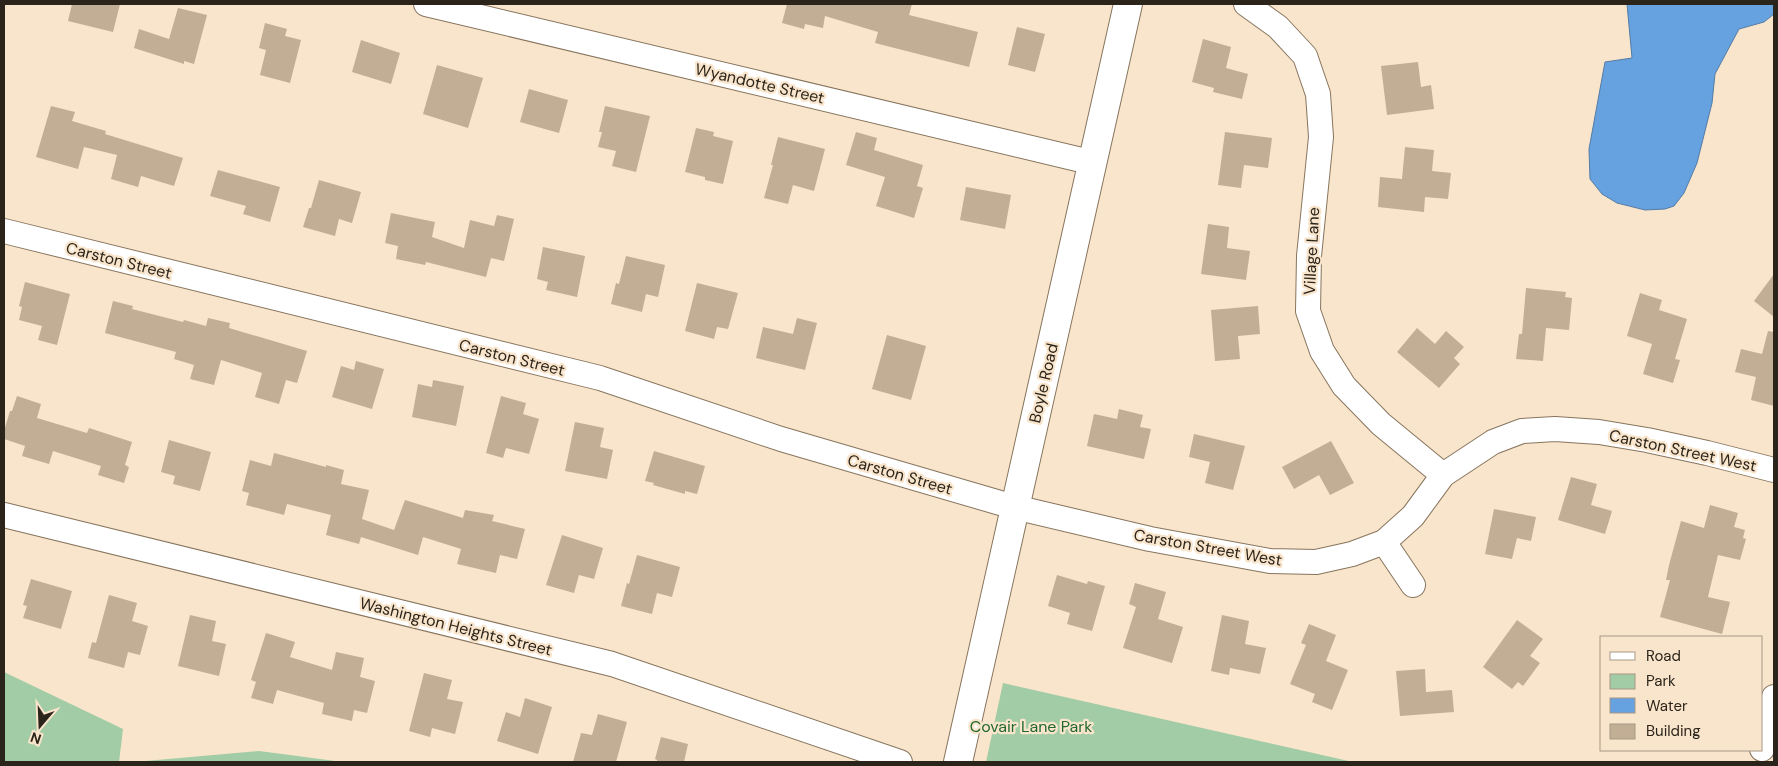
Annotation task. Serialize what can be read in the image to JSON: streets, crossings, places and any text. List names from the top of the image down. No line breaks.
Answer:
{"streets":{"street":["Wyandotte Street","Village Lane","Carston Street","Boyle Road","Carston Street West","Washington Heights Street"]},"crossings":[["Wyandotte Street","Boyle Road"],["Village Lane","Carston Street West"],["Carston Street","Boyle Road"],["Carston Street","Carston Street West"],["Boyle Road","Carston Street West"]],"parks":["Covair Lane Park"],"legend":["Road","Park","Water","Building"],"north":"bottom"}
